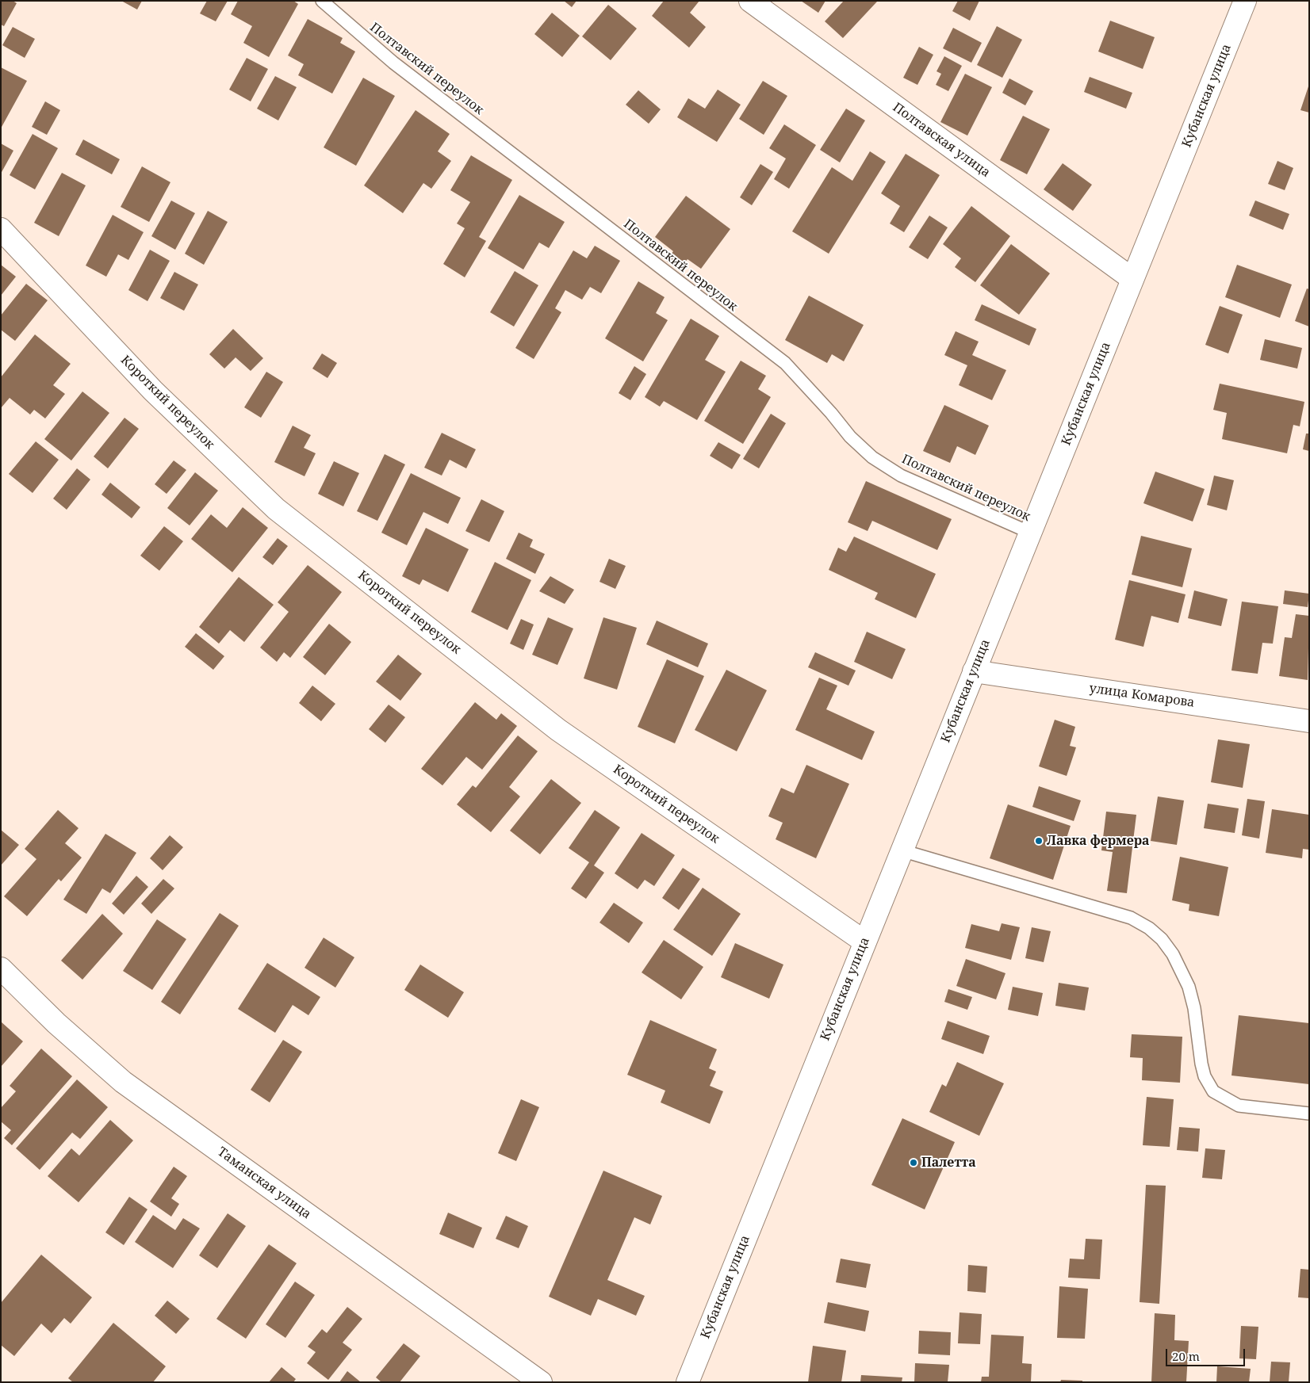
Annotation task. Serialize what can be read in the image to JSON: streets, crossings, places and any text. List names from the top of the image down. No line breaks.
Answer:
{"streets":{"street":["Кубанская улица","Полтавская улица","Короткий переулок","улица Комарова","Таманская улица"],"lane":["Полтавский переулок"]},"crossings":[["Полтавский переулок","Кубанская улица"],["Кубанская улица","Полтавская улица"],["Кубанская улица","Короткий переулок"],["Кубанская улица","улица Комарова"]],"places":["Лавка фермера","Палетта"],"scale_bar":"20 m"}
